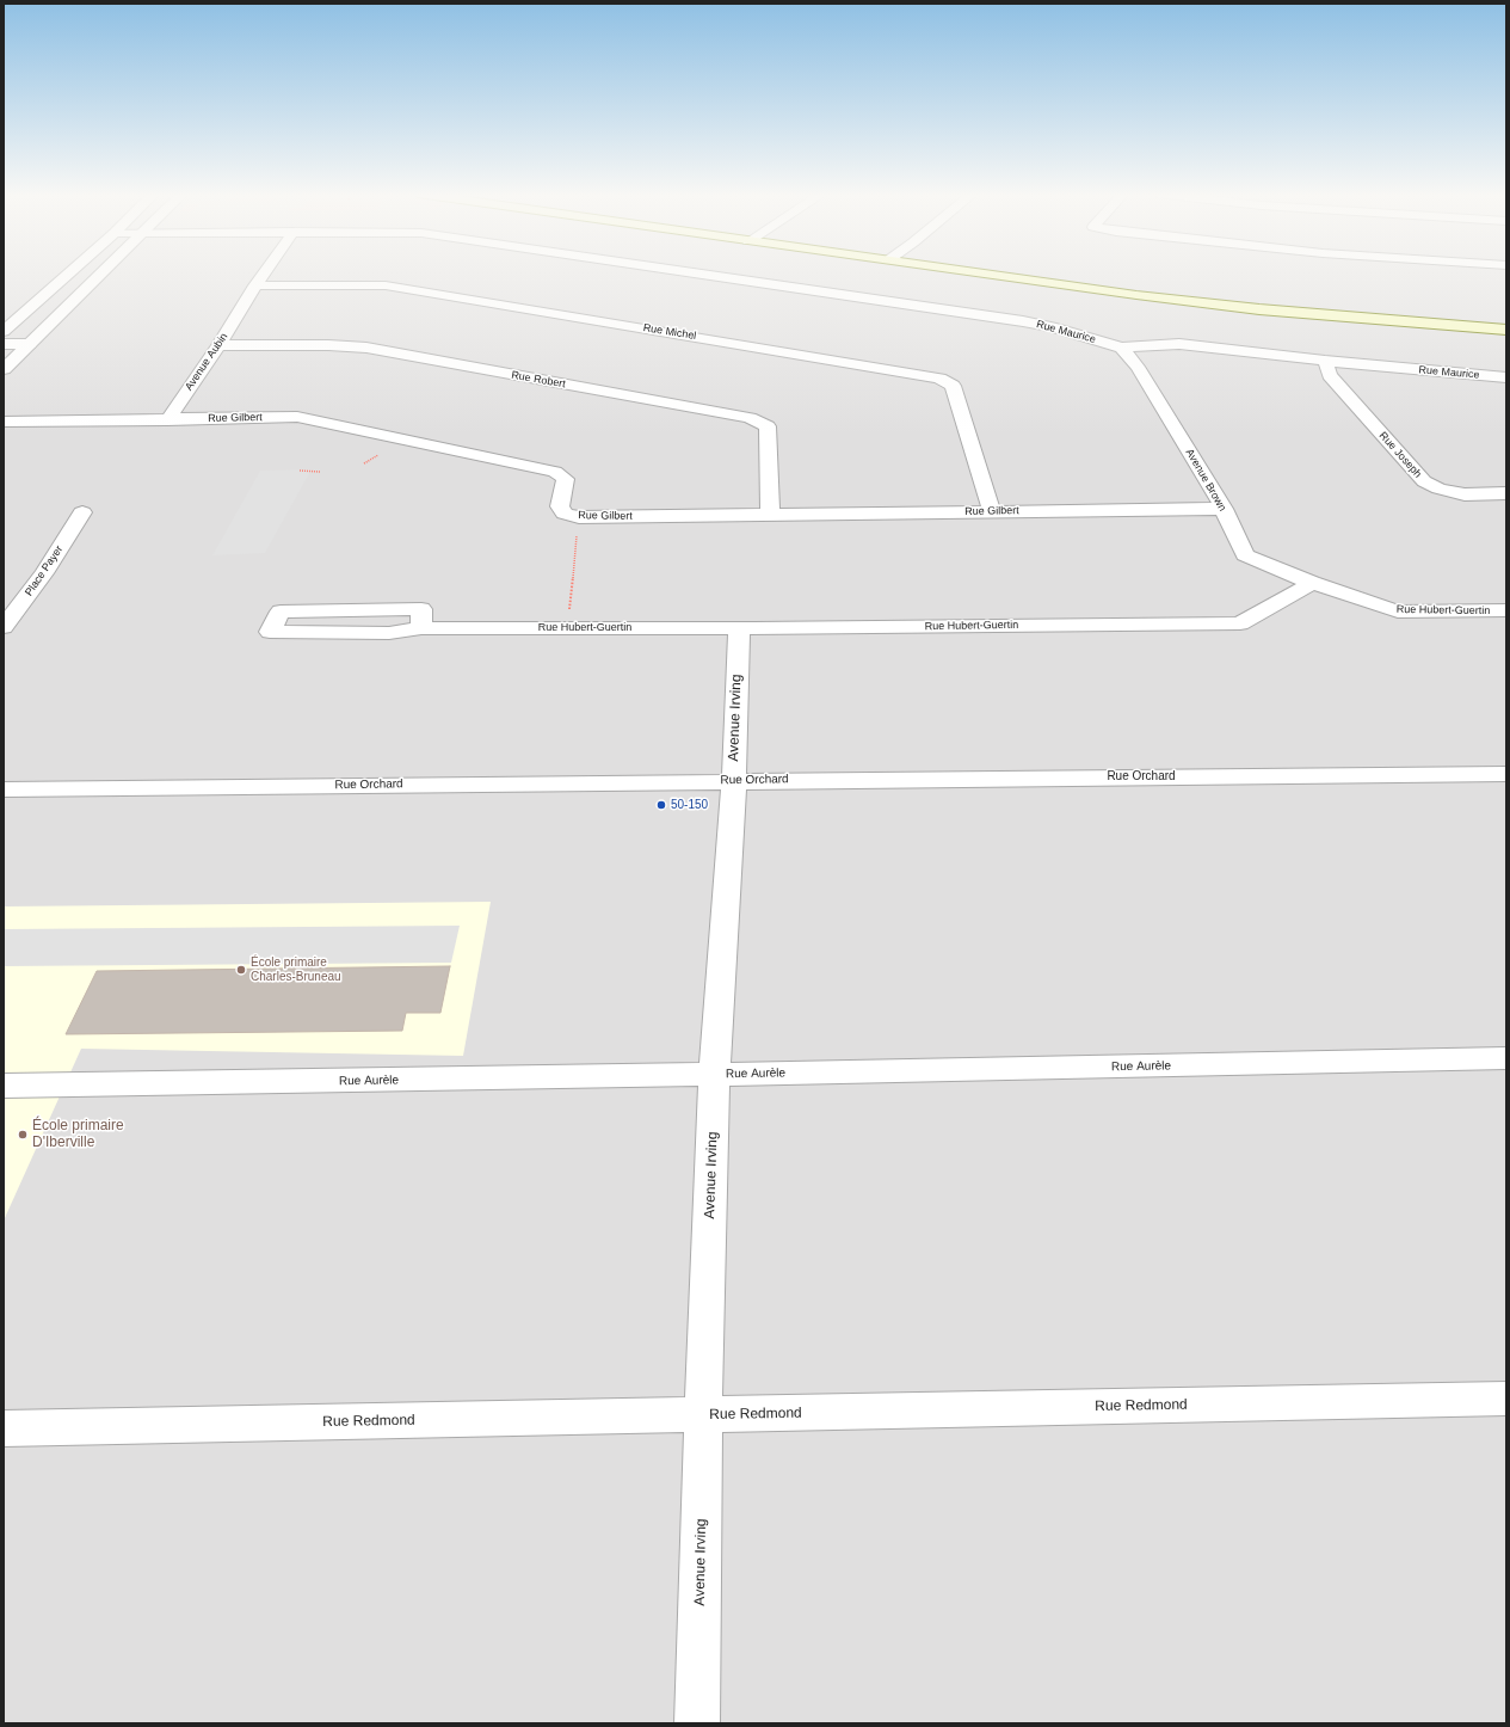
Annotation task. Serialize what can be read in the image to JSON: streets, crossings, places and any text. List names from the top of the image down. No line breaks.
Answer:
{"streets":{"street":["Rue Michel","Rue Maurice","Avenue Aubin","Rue Robert","Rue Gilbert","Rue Joseph","Avenue Brown","Place Payer","Rue Hubert-Guertin","Avenue Irving","Rue Orchard","Rue Aurèle","Rue Redmond"]},"crossings":[["Rue Michel","Avenue Aubin"],["Rue Michel","Rue Gilbert"],["Rue Maurice","Rue Joseph"],["Rue Maurice","Avenue Brown"],["Avenue Aubin","Rue Robert"],["Avenue Aubin","Rue Gilbert"],["Rue Robert","Rue Gilbert"],["Rue Gilbert","Avenue Brown"],["Avenue Brown","Rue Hubert-Guertin"],["Rue Hubert-Guertin","Avenue Irving"],["Avenue Irving","Rue Orchard"],["Avenue Irving","Rue Aurèle"],["Avenue Irving","Rue Redmond"]],"places":["50-150","École primaire Charles-Bruneau","École primaire D'Iberville"]}
